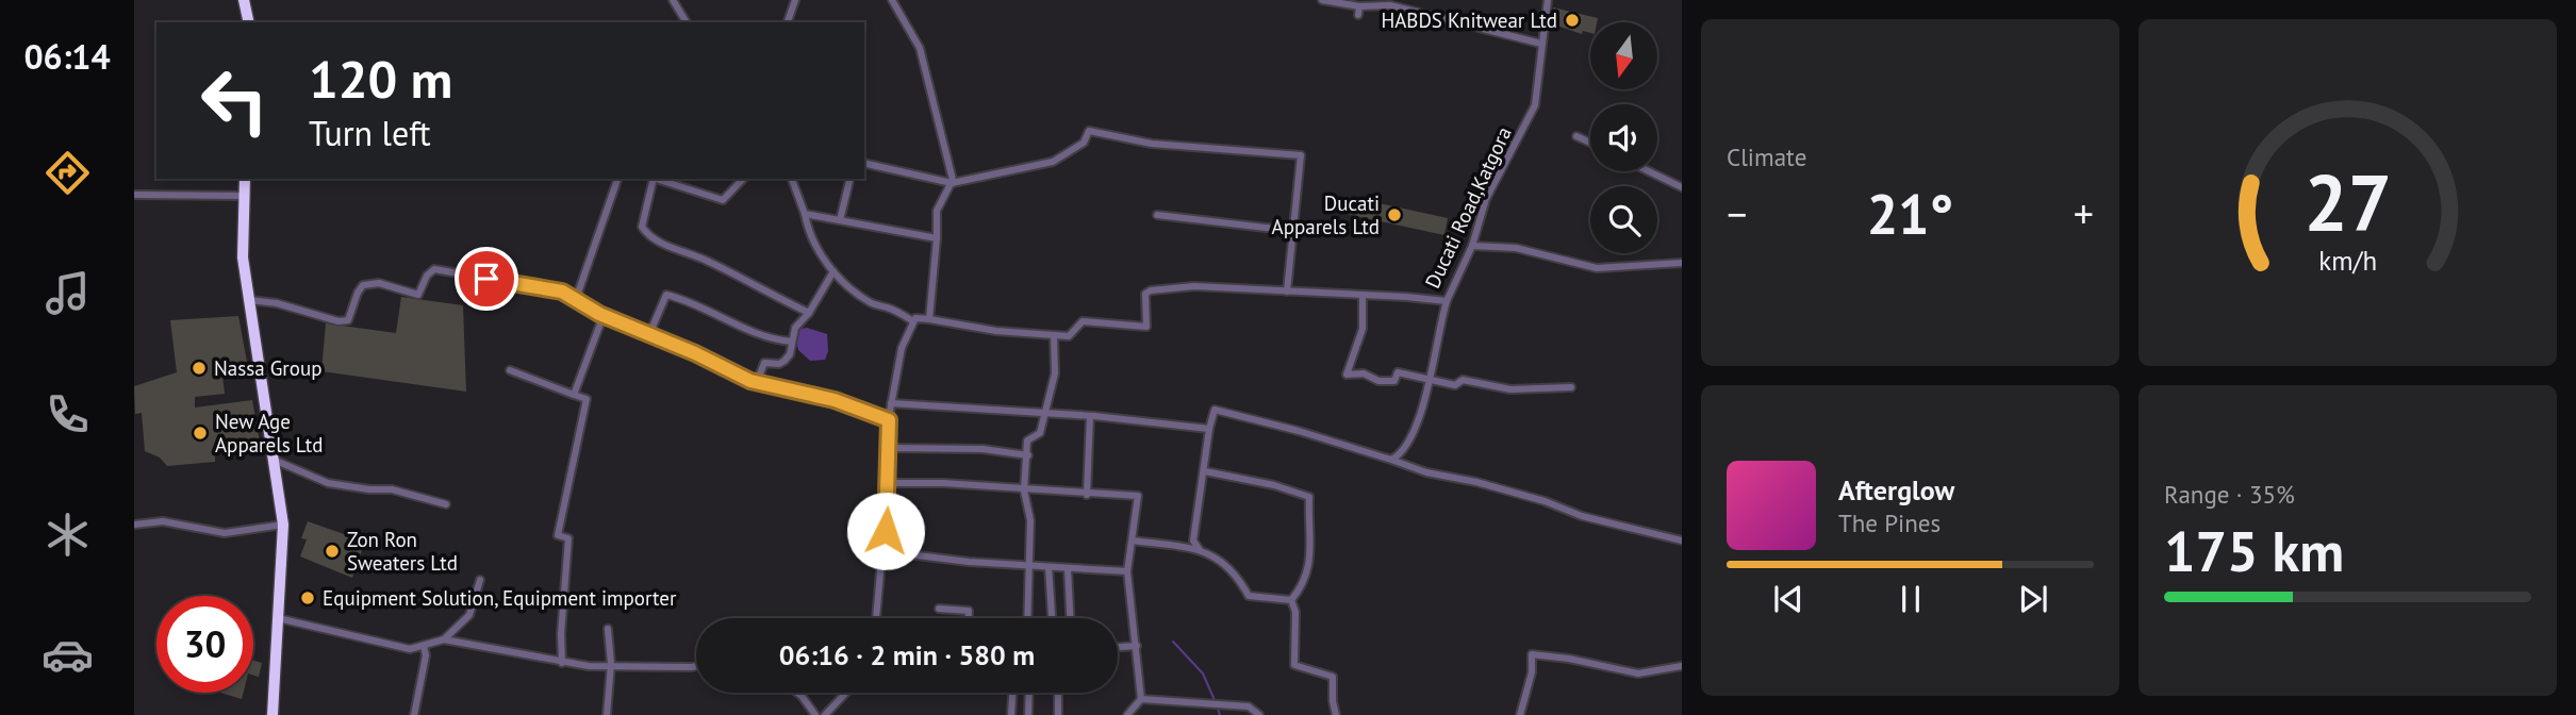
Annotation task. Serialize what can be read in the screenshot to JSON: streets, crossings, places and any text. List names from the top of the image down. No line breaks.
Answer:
{"streets":{"street":["Ducati Road,Katgora"]},"places":["HABDS Knitwear Ltd","Ducati Apparels Ltd","Nassa Group","New Age Apparels Ltd","Zon Ron Sweaters Ltd","Equipment Solution, Equipment importer"],"north":"bottom","page":{"tabs":"06:14","tile":["Climate",["Range · 35%","175 km"]],"turn":["120 m","Turn left"],"heat":["−","21°","+"],"song":["Afterglow","The Pines"],"limit":"30","trip":"06:16 · 2 min · 580 m","gauge":["27","km/h"]}}
